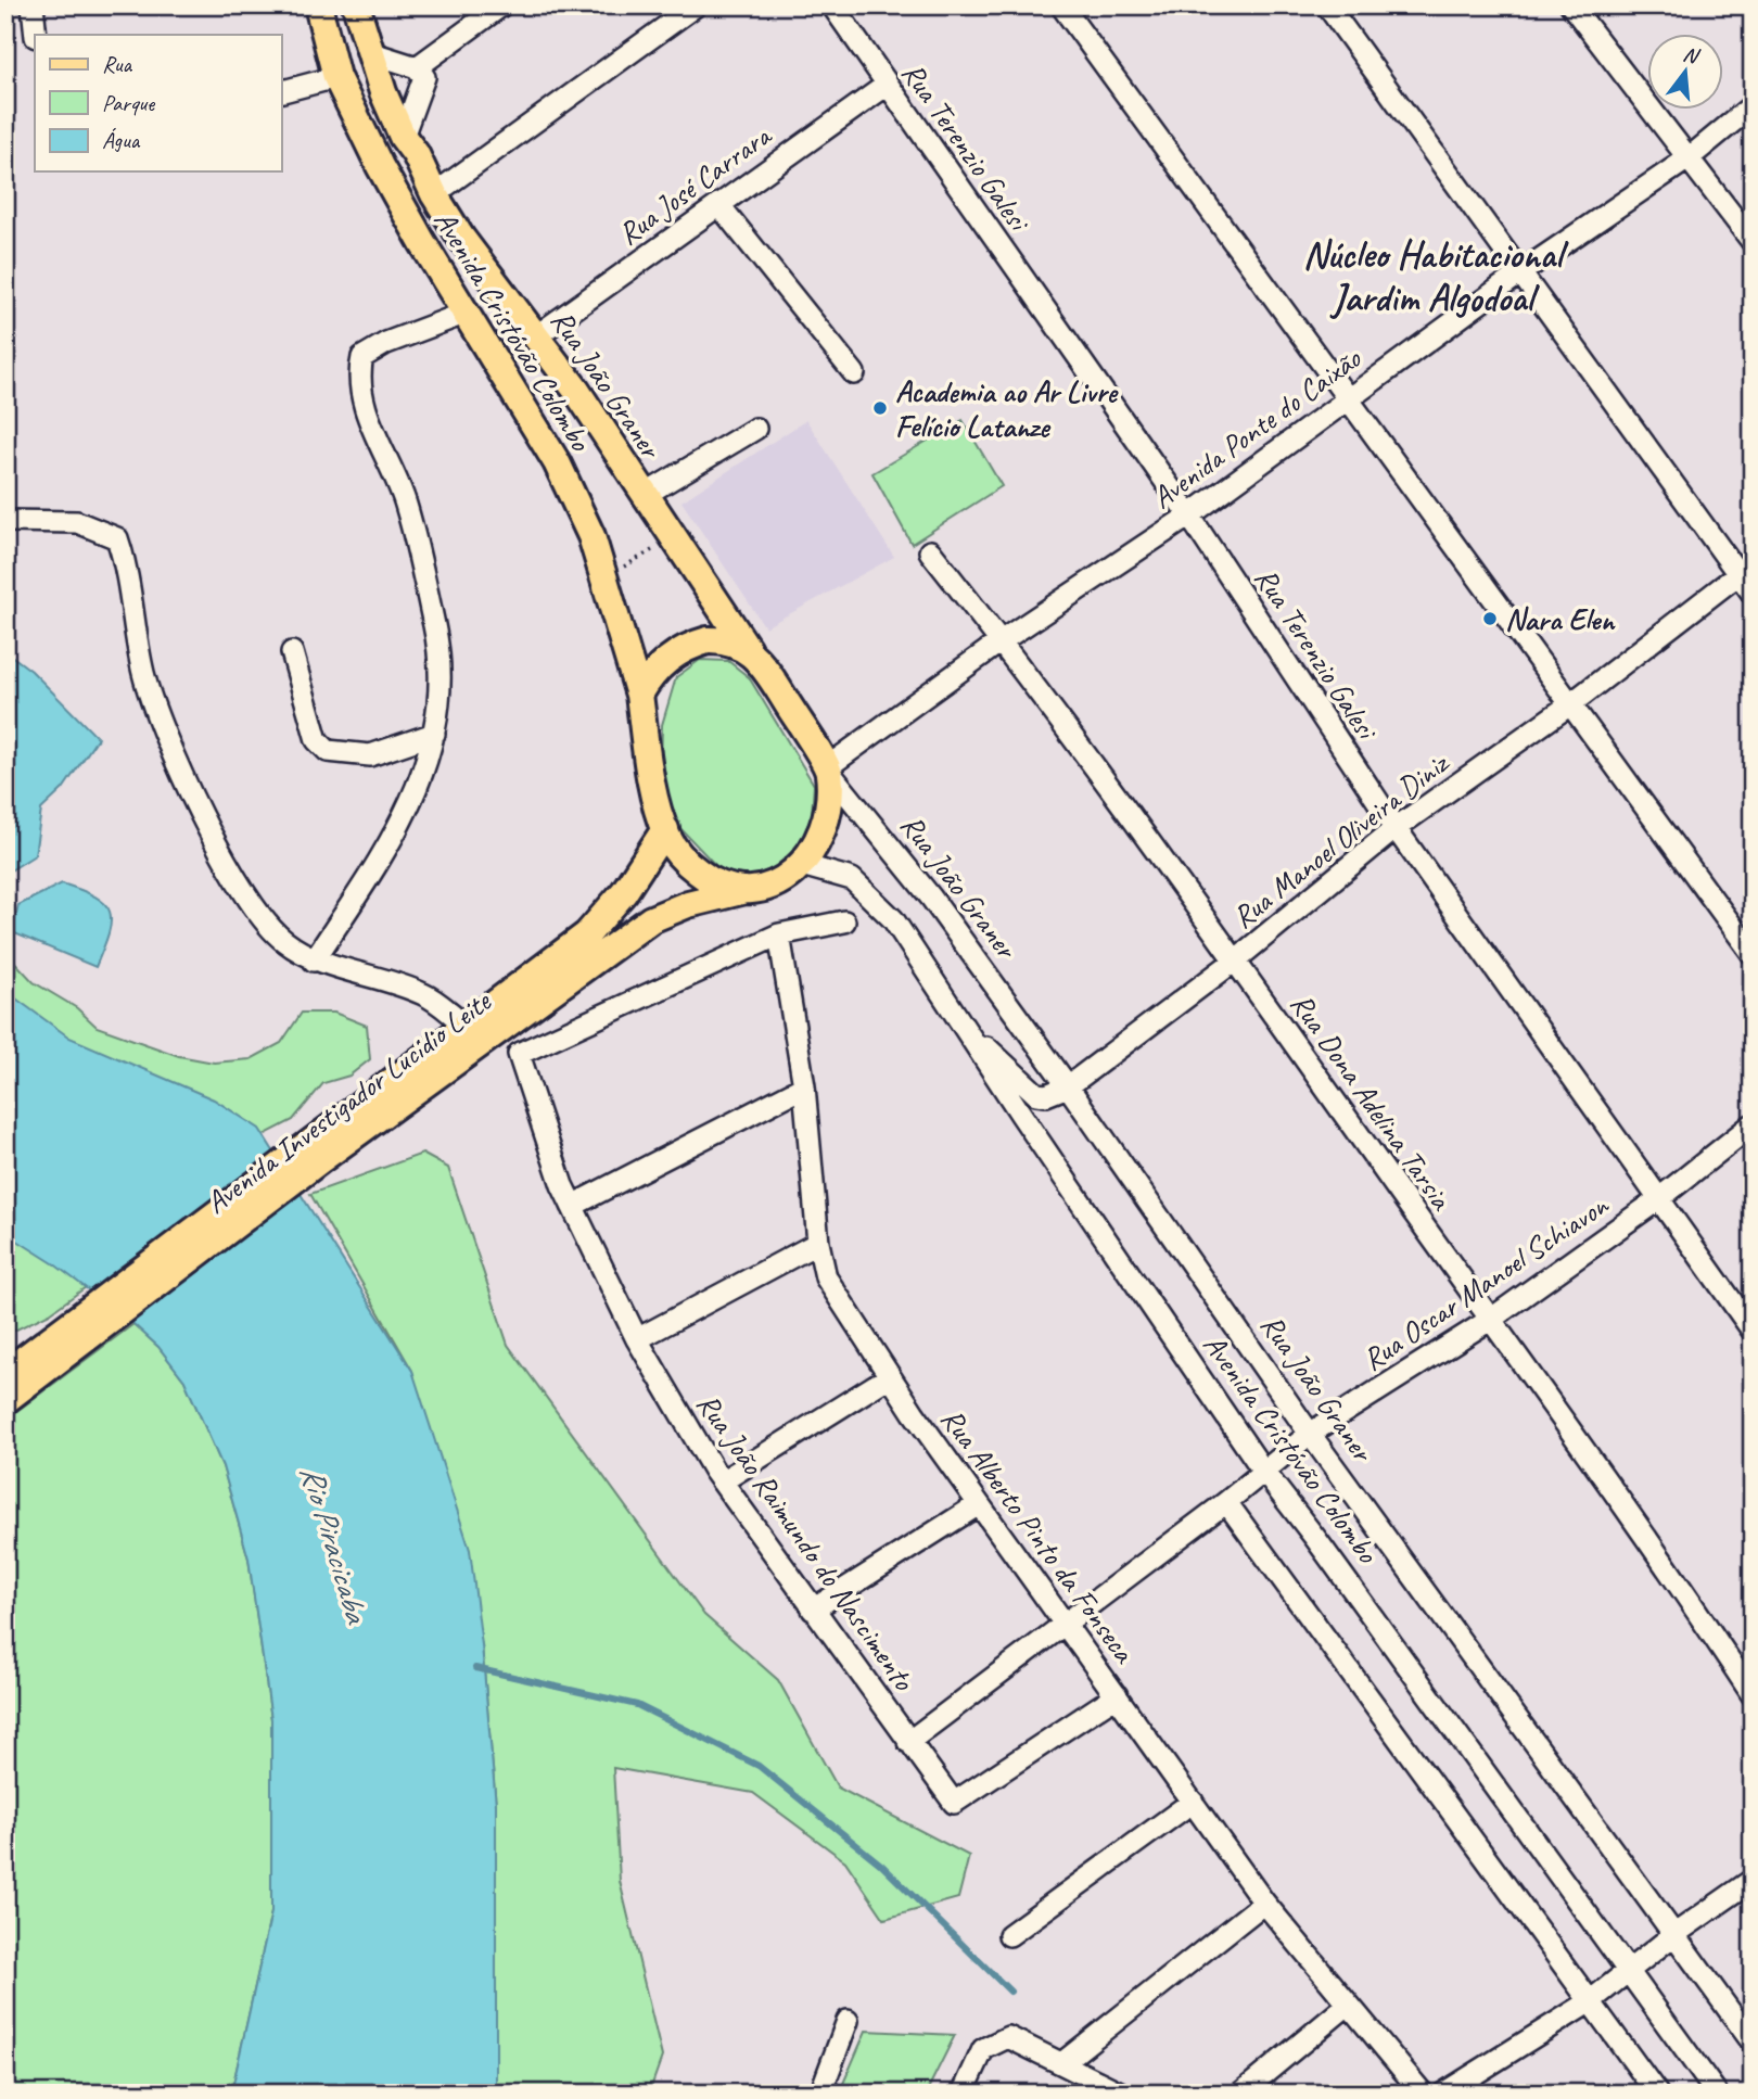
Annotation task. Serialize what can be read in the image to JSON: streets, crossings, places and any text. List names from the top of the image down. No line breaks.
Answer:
{"streets":{"main road":["Avenida Cristóvão Colombo","Rua João Graner","Avenida Investigador Lucídio Leite"],"street":["Rua Terenzio Galesi","Rua José Carrara","Avenida Ponte do Caixão","Rua Manoel Oliveira Diniz","Rua Dona Adelina Tarsia","Rua Oscar Manoel Schiavon","Rua Alberto Pinto da Fonseca","Rua João Raimundo do Nascimento"]},"crossings":[["Rua Terenzio Galesi","Rua José Carrara"],["Rua Terenzio Galesi","Avenida Ponte do Caixão"],["Rua Terenzio Galesi","Rua Manoel Oliveira Diniz"],["Rua Terenzio Galesi","Rua Oscar Manoel Schiavon"],["Rua José Carrara","Rua João Graner"],["Avenida Cristóvão Colombo","Rua João Graner"],["Avenida Cristóvão Colombo","Avenida Ponte do Caixão"],["Avenida Cristóvão Colombo","Rua Manoel Oliveira Diniz"],["Avenida Cristóvão Colombo","Avenida Investigador Lucídio Leite"],["Avenida Cristóvão Colombo","Rua Oscar Manoel Schiavon"],["Rua João Graner","Avenida Ponte do Caixão"],["Rua João Graner","Rua Manoel Oliveira Diniz"],["Rua João Graner","Avenida Investigador Lucídio Leite"],["Rua João Graner","Rua Oscar Manoel Schiavon"],["Avenida Ponte do Caixão","Rua Dona Adelina Tarsia"],["Avenida Ponte do Caixão","Avenida Investigador Lucídio Leite"],["Rua Manoel Oliveira Diniz","Rua Dona Adelina Tarsia"],["Rua Dona Adelina Tarsia","Rua Oscar Manoel Schiavon"],["Rua Oscar Manoel Schiavon","Rua Alberto Pinto da Fonseca"],["Rua Oscar Manoel Schiavon","Rua João Raimundo do Nascimento"],["Rua Alberto Pinto da Fonseca","Rua João Raimundo do Nascimento"]],"districts":["Núcleo Habitacional Jardim Algodoal"],"water":["Rio Piracicaba"],"places":["Academia ao Ar Livre Felício Latanze","Nara Elen"],"legend":["Rua","Parque","Água"],"north":"top"}
